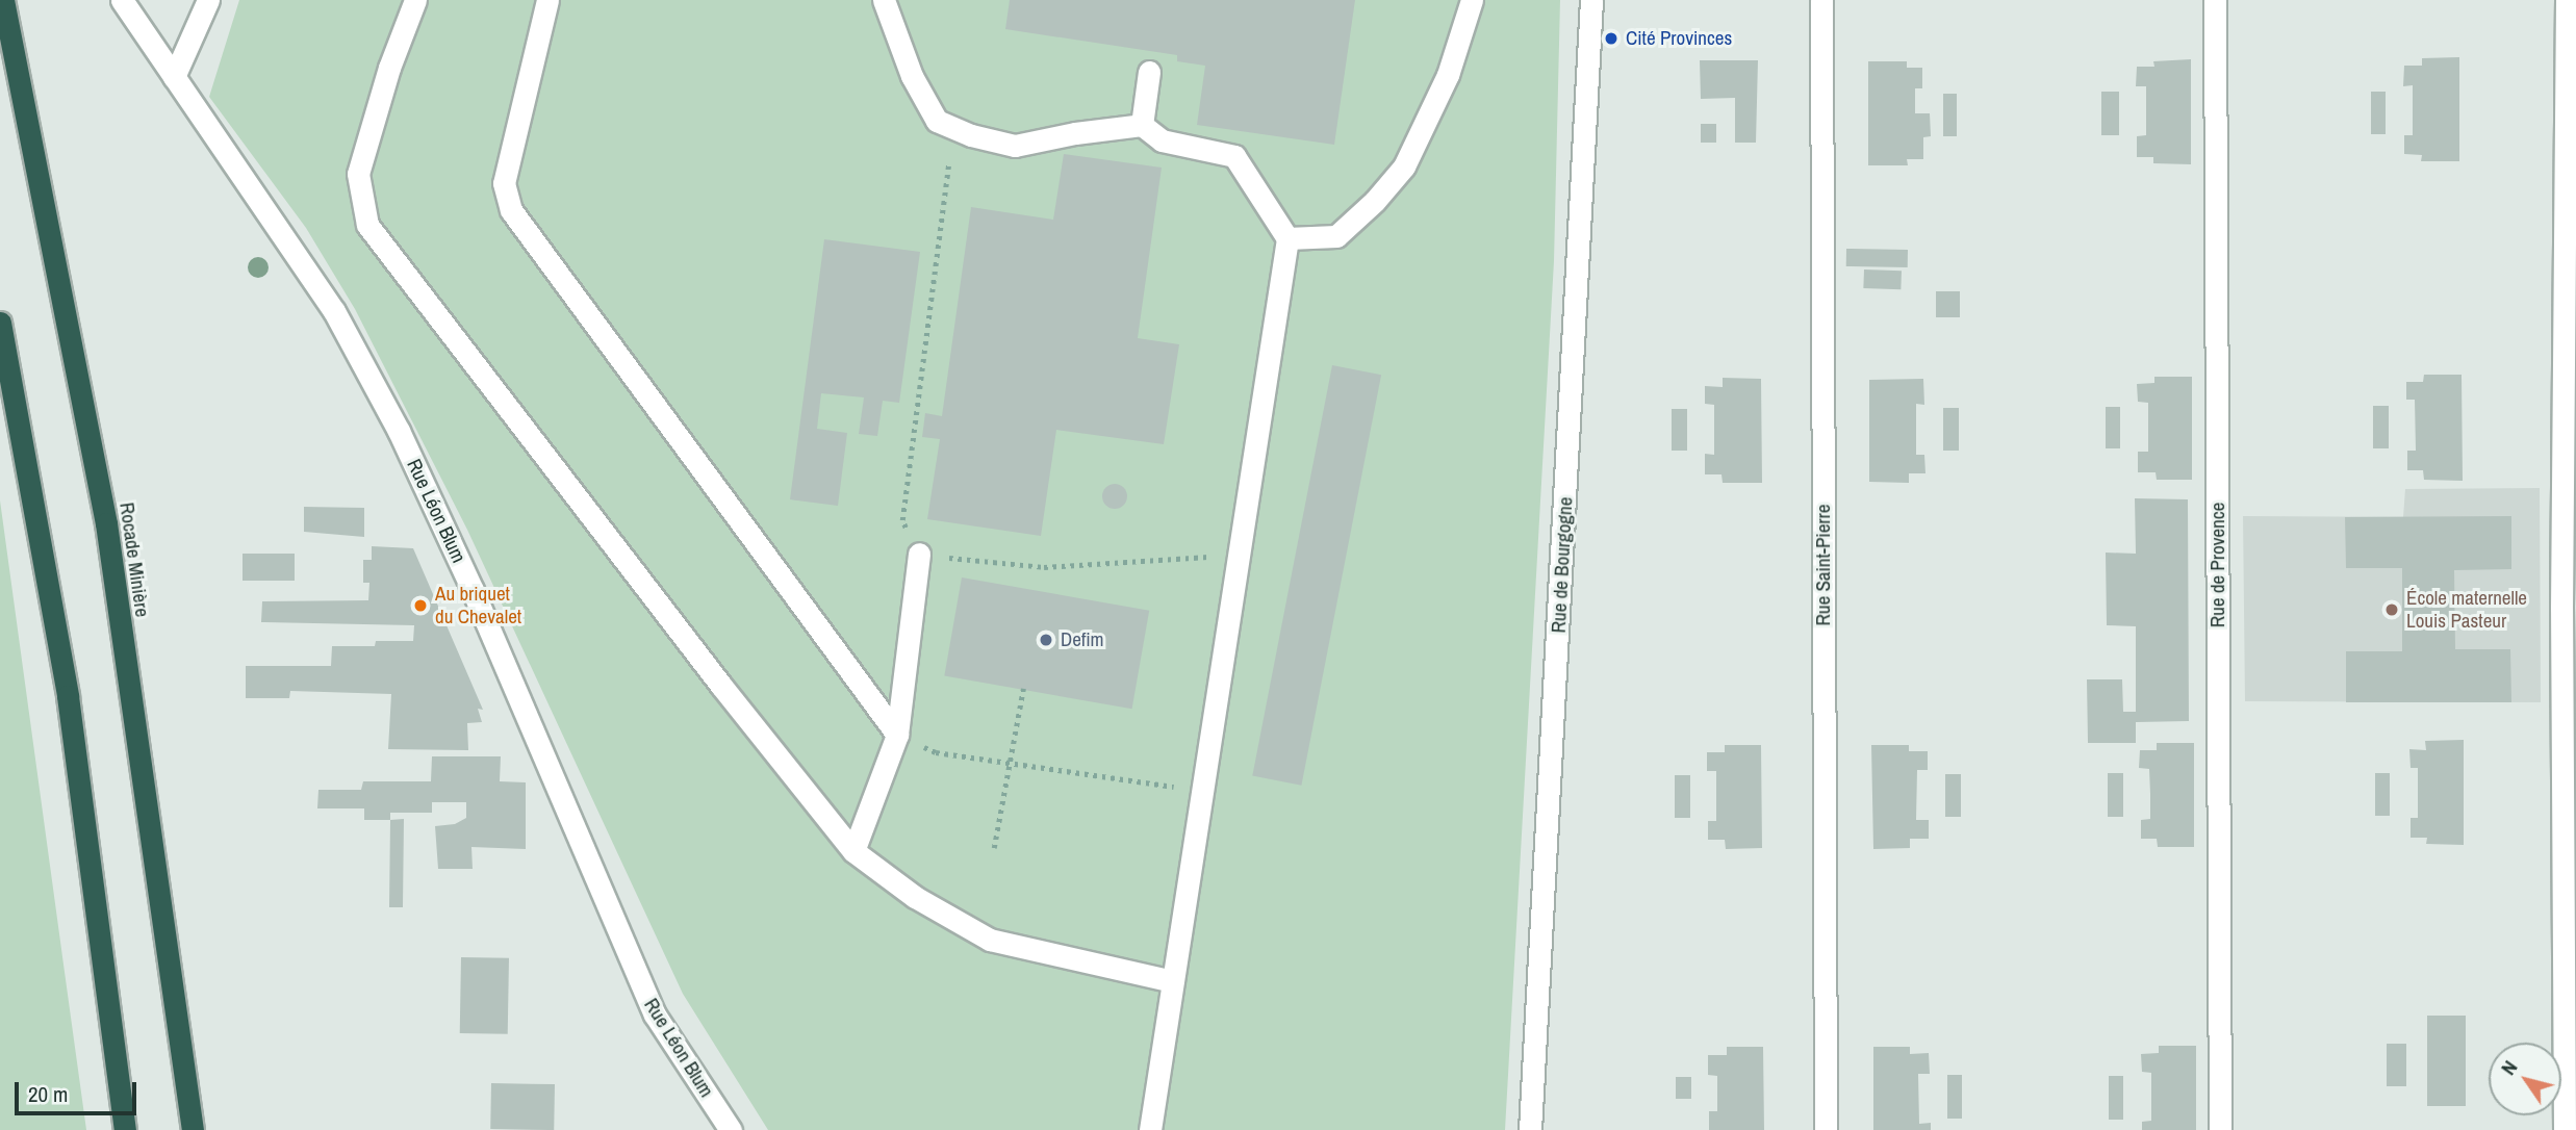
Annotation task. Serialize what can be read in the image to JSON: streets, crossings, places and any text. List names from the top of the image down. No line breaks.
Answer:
{"streets":{"highway":["Rocade Minière"],"street":["Rue Léon Blum","Rue de Bourgogne","Rue Saint-Pierre","Rue de Provence"]},"places":["Cité Provinces","Au briquet du Chevalet","École maternelle Louis Pasteur","Defim"],"scale_bar":"20 m","north":"top left"}
